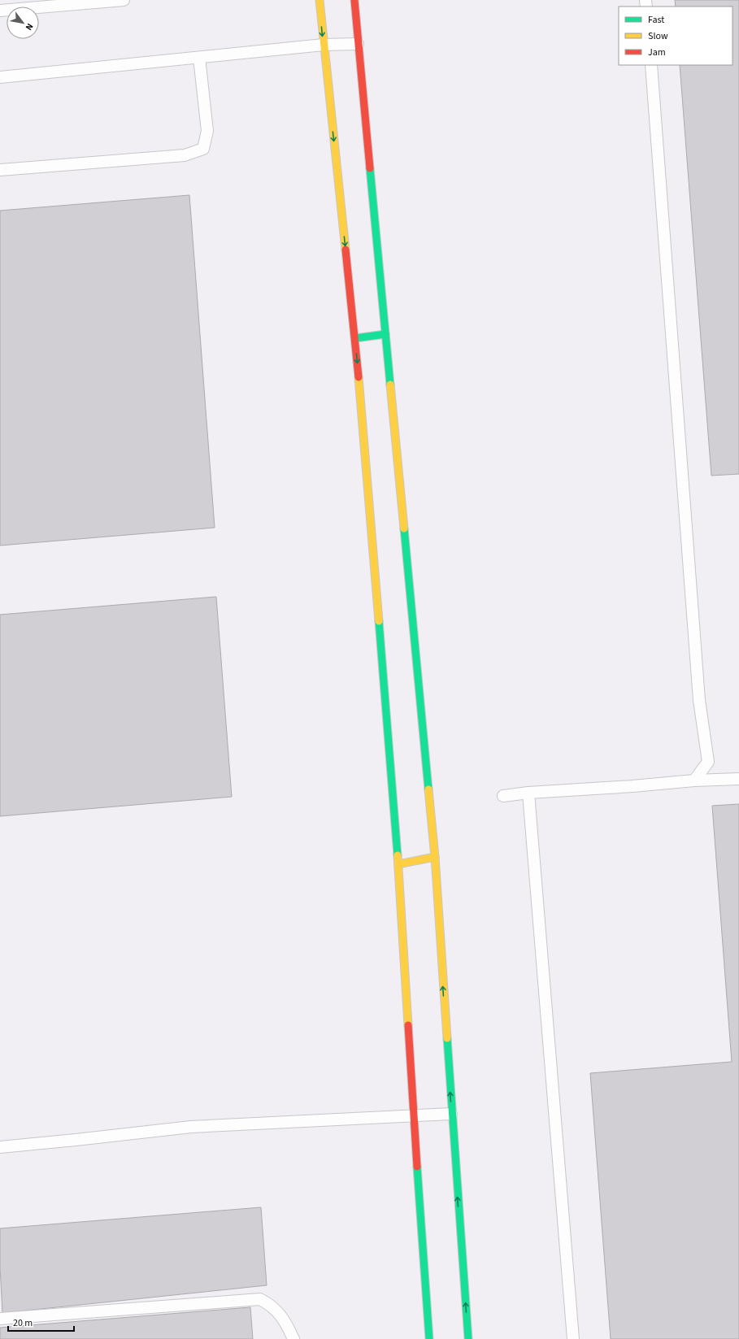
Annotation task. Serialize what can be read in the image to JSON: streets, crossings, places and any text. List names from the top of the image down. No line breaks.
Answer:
{"legend":["Fast","Slow","Jam"],"scale_bar":"20 m","north":"bottom right"}
